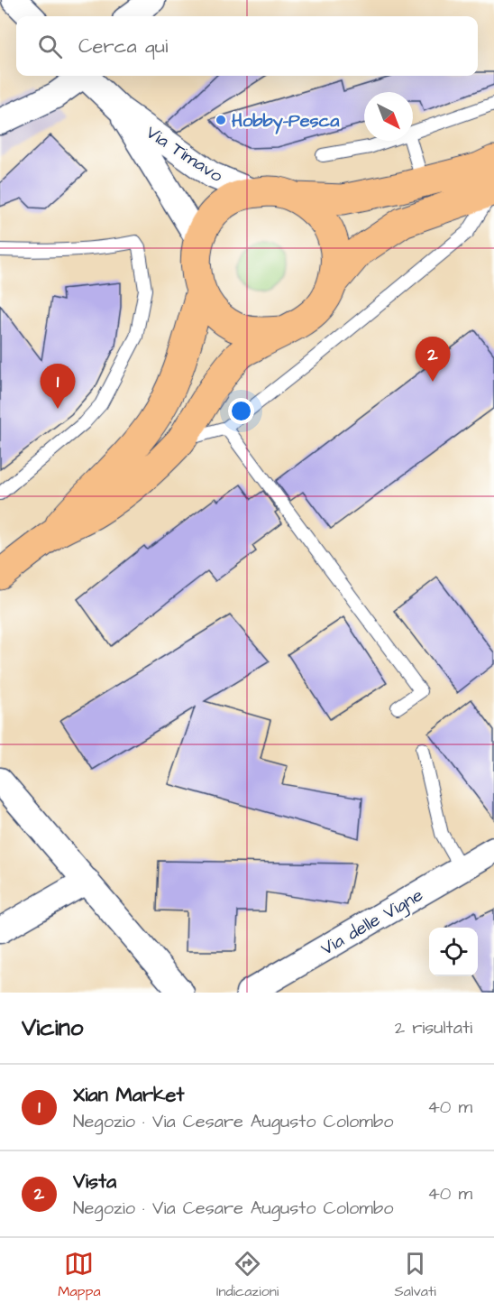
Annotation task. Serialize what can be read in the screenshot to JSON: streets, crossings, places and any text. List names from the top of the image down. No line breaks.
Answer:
{"streets":{"main road":["Via Timavo"],"street":["Via delle Vigne"]},"places":["Hobby-Pesca"],"north":"bottom right","page":{"search":"Cerca qui","pins":["2","1"],"heading":["Vicino","2 risultati"],"list":[{"mark":"1","name":"Xian Market","note":"Negozio · Via Cesare Augusto Colombo","value":"40 m"},{"mark":"2","name":"Vista","note":"Negozio · Via Cesare Augusto Colombo","value":"40 m"}],"nav":["Mappa","Indicazioni","Salvati"]}}
